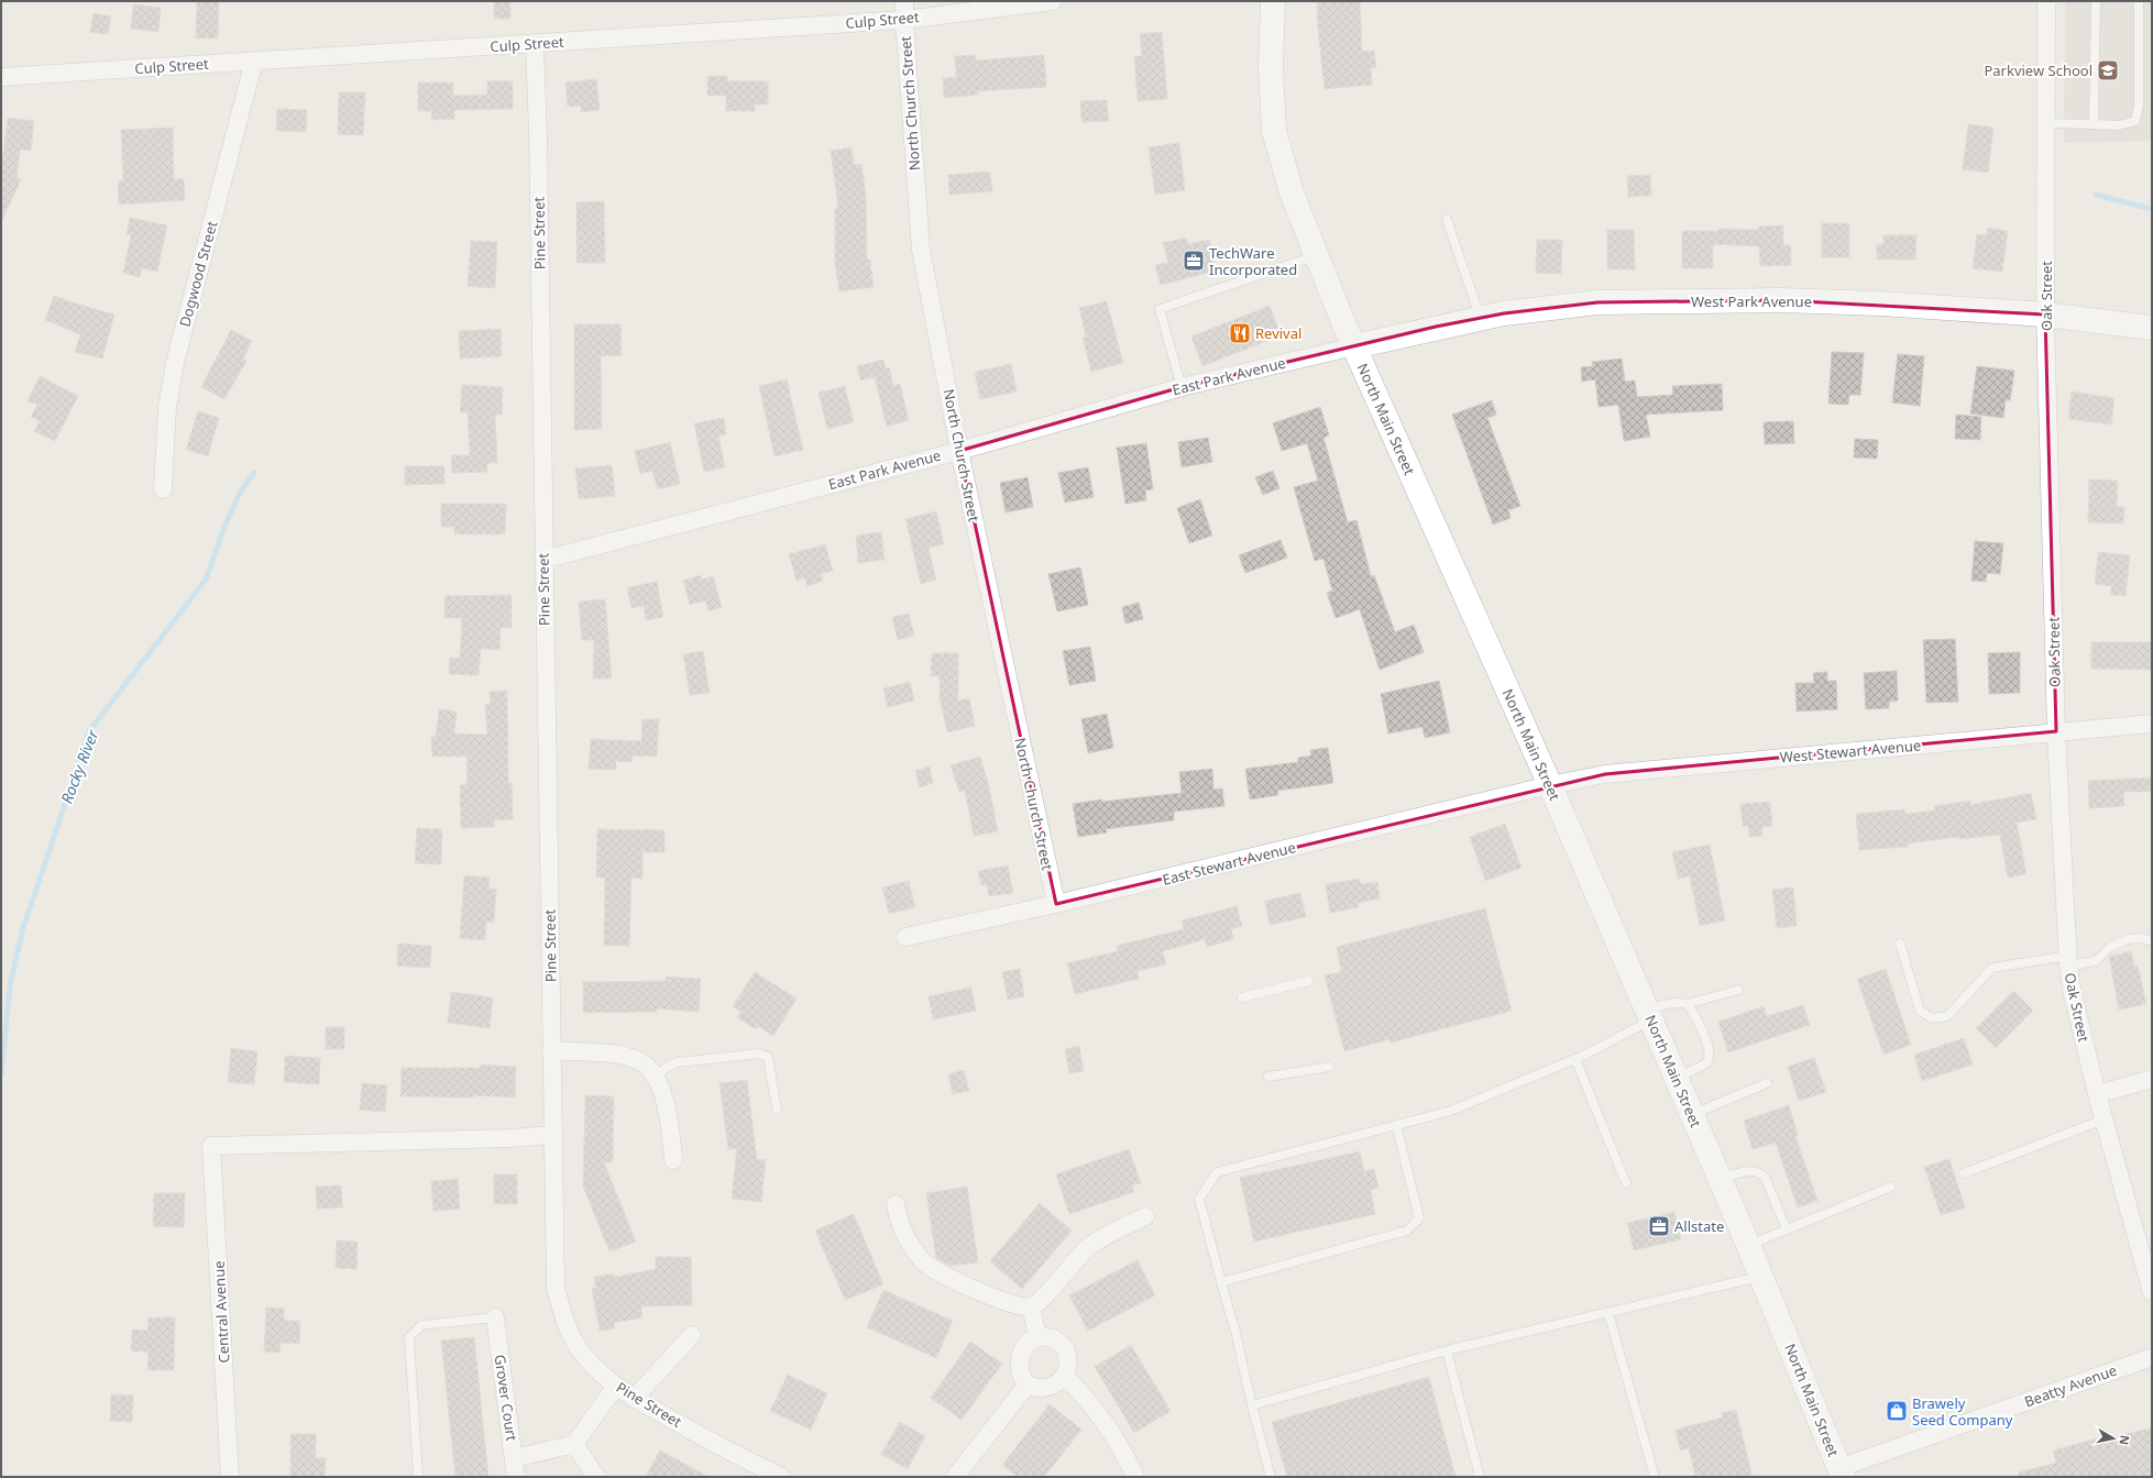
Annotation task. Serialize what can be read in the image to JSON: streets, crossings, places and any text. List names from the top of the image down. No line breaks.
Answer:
{"streets":{"main road":["West Park Avenue","North Main Street"],"street":["Culp Street","North Church Street","Pine Street","Dogwood Street","Oak Street","East Park Avenue","West Stewart Avenue","East Stewart Avenue","Central Avenue","Beatty Avenue","Grover Court"]},"crossings":[["Culp Street","North Church Street"],["Culp Street","Pine Street"],["Culp Street","Dogwood Street"],["North Church Street","East Park Avenue"],["North Church Street","East Stewart Avenue"],["Pine Street","East Park Avenue"],["Pine Street","Central Avenue"],["Oak Street","West Park Avenue"],["Oak Street","West Stewart Avenue"],["West Park Avenue","East Park Avenue"],["West Park Avenue","North Main Street"],["East Park Avenue","North Main Street"],["North Main Street","West Stewart Avenue"],["North Main Street","East Stewart Avenue"],["North Main Street","Beatty Avenue"],["West Stewart Avenue","East Stewart Avenue"]],"water":["Rocky River"],"places":{"school or university":["Parkview School"],"office":["TechWare Incorporated","Allstate"],"restaurant":["Revival"],"shop":["Brawely Seed Company"]},"north":"right"}
